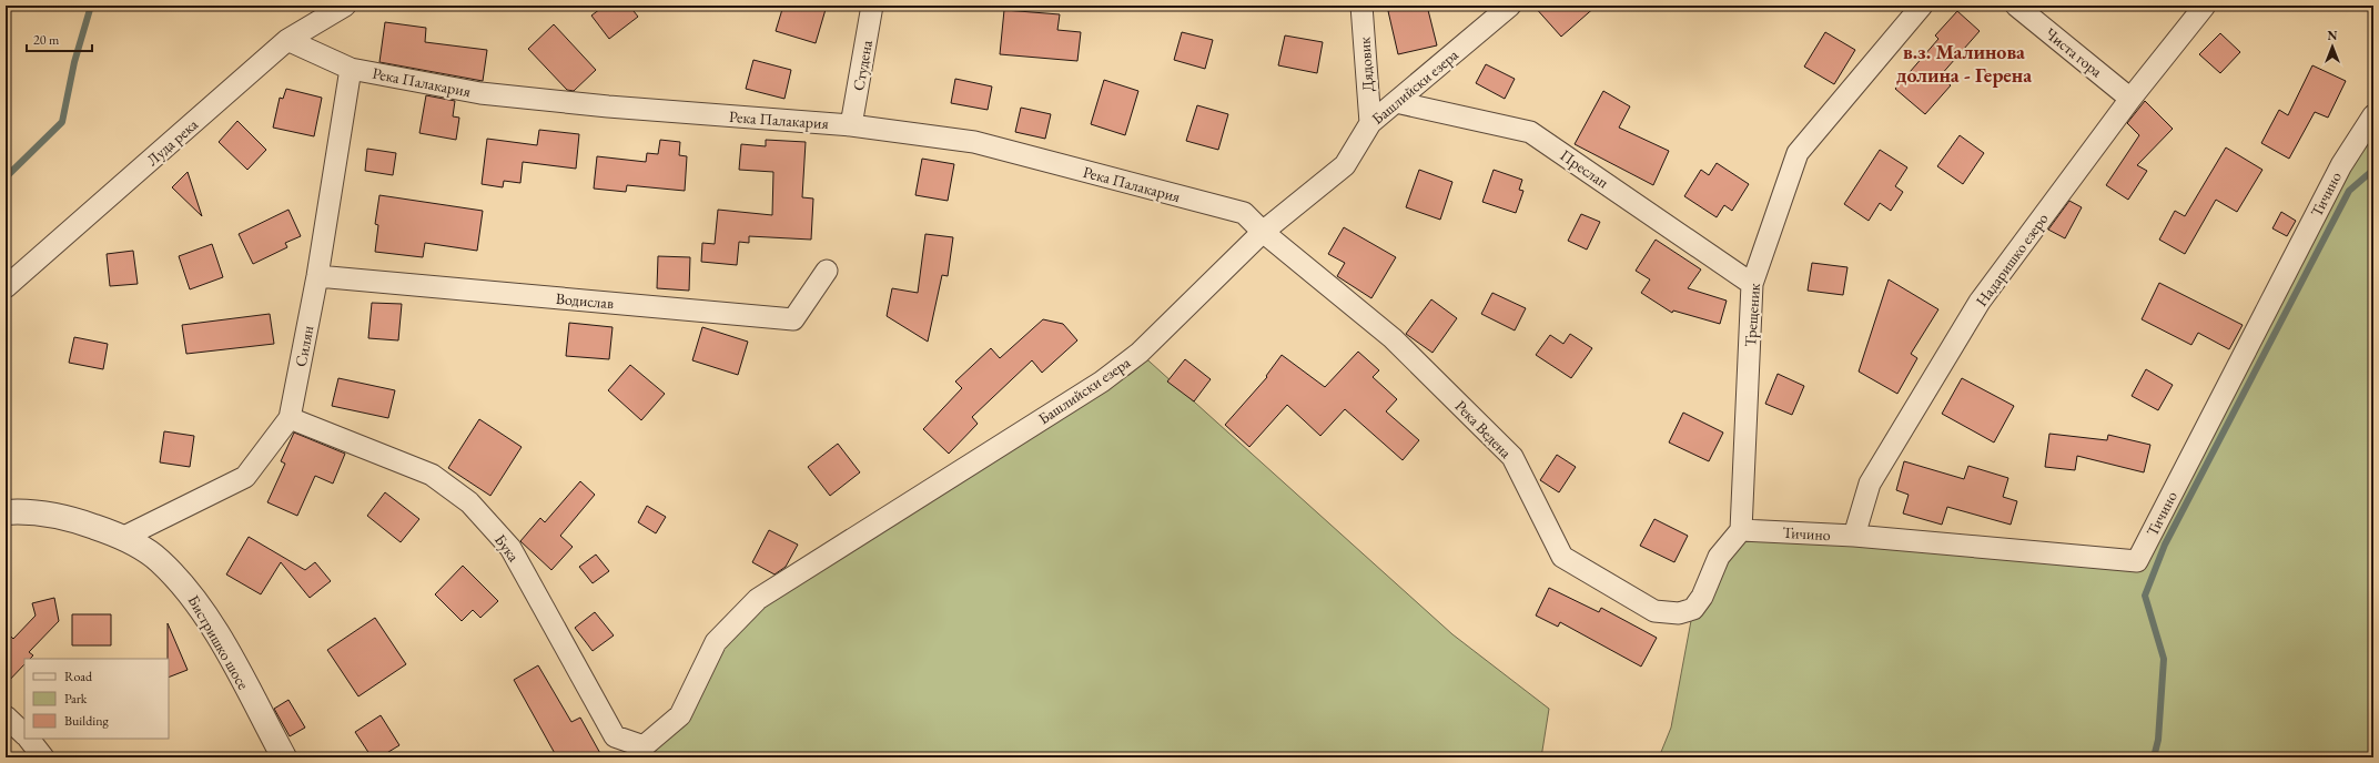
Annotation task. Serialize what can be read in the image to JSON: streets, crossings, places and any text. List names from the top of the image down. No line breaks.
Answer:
{"streets":{"street":["Чиста гора","Дядовик","Студена","Река Палакария","Башлийски езера","Луда река","Преслап","Тичино","Надаришко езеро","Водислав","Трещеник","Силян","Река Ведена","Бука","Бистришко шосе"]},"crossings":[["Чиста гора","Надаришко езеро"],["Дядовик","Башлийски езера"],["Студена","Река Палакария"],["Река Палакария","Башлийски езера"],["Река Палакария","Луда река"],["Река Палакария","Силян"],["Река Палакария","Река Ведена"],["Башлийски езера","Преслап"],["Башлийски езера","Река Ведена"],["Башлийски езера","Бука"],["Преслап","Трещеник"],["Тичино","Надаришко езеро"],["Тичино","Трещеник"],["Тичино","Река Ведена"],["Водислав","Силян"],["Трещеник","Река Ведена"],["Силян","Бука"],["Силян","Бистришко шосе"]],"districts":["в.з. Малинова долина - Герена"],"legend":["Road","Park","Building"],"scale_bar":"20 m","north":"top"}
